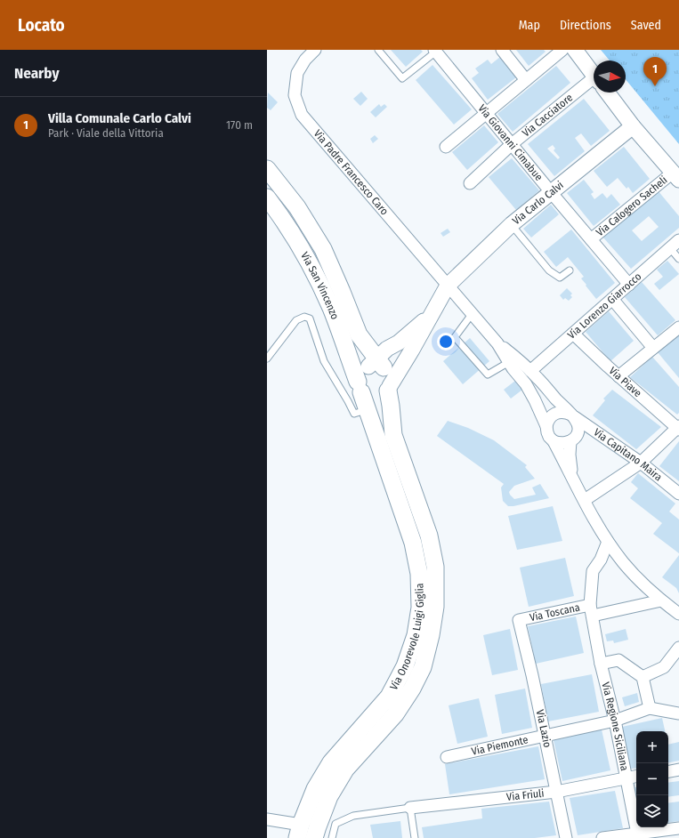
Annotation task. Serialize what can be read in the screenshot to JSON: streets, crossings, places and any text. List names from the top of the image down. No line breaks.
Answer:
{"streets":{"main road":["Via San Vincenzo","Via Onorevole Luigi Giglia"],"street":["Via Cacciatore","Via Giovanni Cimabue","Via Padre Francesco Caro","Via Carlo Calvi","Via Calogero Sacheli","Via Lorenzo Giarrocco","Via Piave","Via Capitano Maira","Via Toscana","Via Regione Siciliana","Via Lazio","Via Piemonte","Via Friuli"]},"crossings":[["Via Cacciatore","Via Giovanni Cimabue"],["Via Giovanni Cimabue","Via Carlo Calvi"],["Via Giovanni Cimabue","Via Calogero Sacheli"],["Via Giovanni Cimabue","Via Lorenzo Giarrocco"],["Via Padre Francesco Caro","Via Carlo Calvi"],["Via Padre Francesco Caro","Via Capitano Maira"],["Via San Vincenzo","Via Onorevole Luigi Giglia"],["Via Lorenzo Giarrocco","Via Piave"],["Via Lorenzo Giarrocco","Via Capitano Maira"],["Via Toscana","Via Regione Siciliana"],["Via Toscana","Via Lazio"],["Via Regione Siciliana","Via Piemonte"],["Via Regione Siciliana","Via Friuli"],["Via Lazio","Via Piemonte"],["Via Lazio","Via Friuli"]],"north":"right","page":{"header":"Locato","nav":["Map","Directions","Saved"],"heading":"Nearby","pins":"1","list":[{"mark":"1","name":"Villa Comunale Carlo Calvi","note":"Park · Viale della Vittoria","value":"170 m"}],"map_buttons":["+","−"]}}
